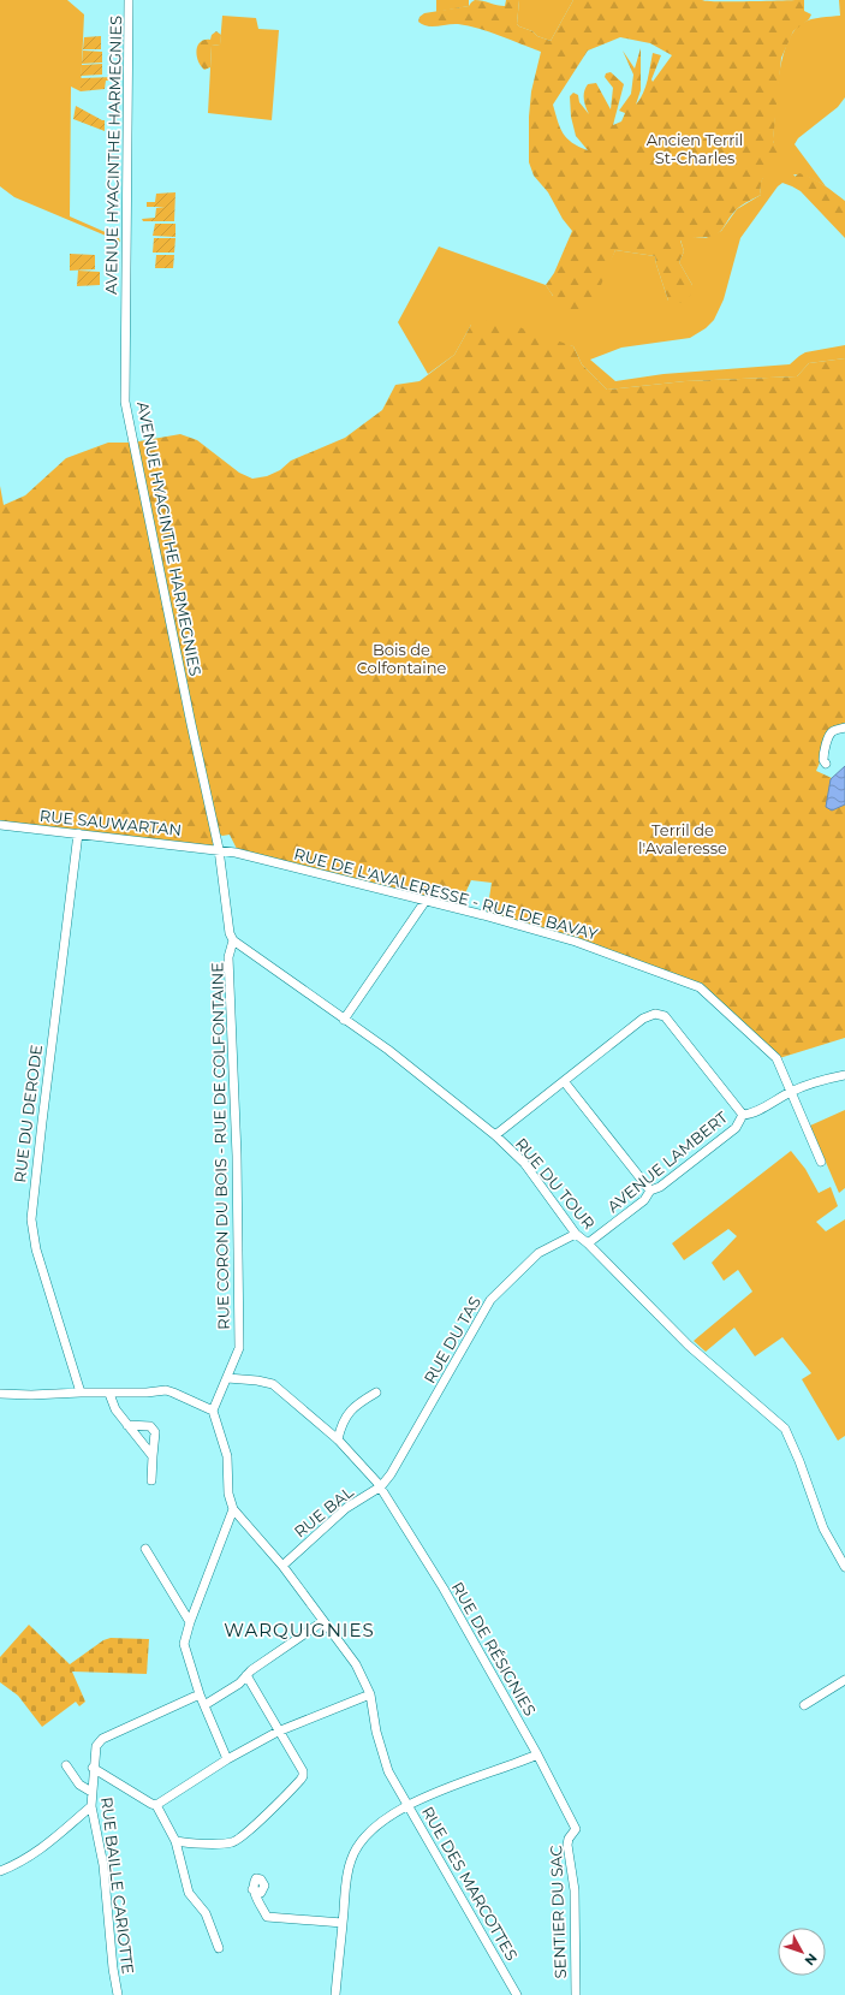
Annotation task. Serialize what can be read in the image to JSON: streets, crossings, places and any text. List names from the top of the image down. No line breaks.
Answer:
{"streets":{"street":["AVENUE HYACINTHE HARMEGNIES","RUE SAUWARTAN","RUE DE L'AVALERESSE - RUE DE BAVAY","RUE DU DERODE","RUE CORON DU BOIS - RUE DE COLFONTAINE","AVENUE LAMBERT","RUE DU TOUR","RUE DU TAS","RUE BAL","RUE DE RÉSIGNIES","RUE DES MARCOTTES","RUE BAILLE CARIOTTE","SENTIER DU SAC"]},"crossings":[["AVENUE HYACINTHE HARMEGNIES","RUE SAUWARTAN"],["AVENUE HYACINTHE HARMEGNIES","RUE DE L'AVALERESSE - RUE DE BAVAY"],["AVENUE HYACINTHE HARMEGNIES","RUE CORON DU BOIS - RUE DE COLFONTAINE"],["RUE SAUWARTAN","RUE DE L'AVALERESSE - RUE DE BAVAY"],["RUE SAUWARTAN","RUE DU DERODE"],["RUE SAUWARTAN","RUE CORON DU BOIS - RUE DE COLFONTAINE"],["RUE DE L'AVALERESSE - RUE DE BAVAY","RUE CORON DU BOIS - RUE DE COLFONTAINE"],["RUE DE L'AVALERESSE - RUE DE BAVAY","AVENUE LAMBERT"],["RUE CORON DU BOIS - RUE DE COLFONTAINE","RUE DU TOUR"],["AVENUE LAMBERT","RUE DU TOUR"],["RUE DU TOUR","RUE DU TAS"],["RUE DU TAS","RUE BAL"],["RUE DU TAS","RUE DE RÉSIGNIES"],["RUE BAL","RUE DE RÉSIGNIES"],["RUE DE RÉSIGNIES","RUE DES MARCOTTES"],["RUE DE RÉSIGNIES","SENTIER DU SAC"]],"districts":["WARQUIGNIES"],"parks":["Ancien Terril St-Charles","Bois de Colfontaine","Terril de l'Avaleresse"],"north":"bottom right"}
